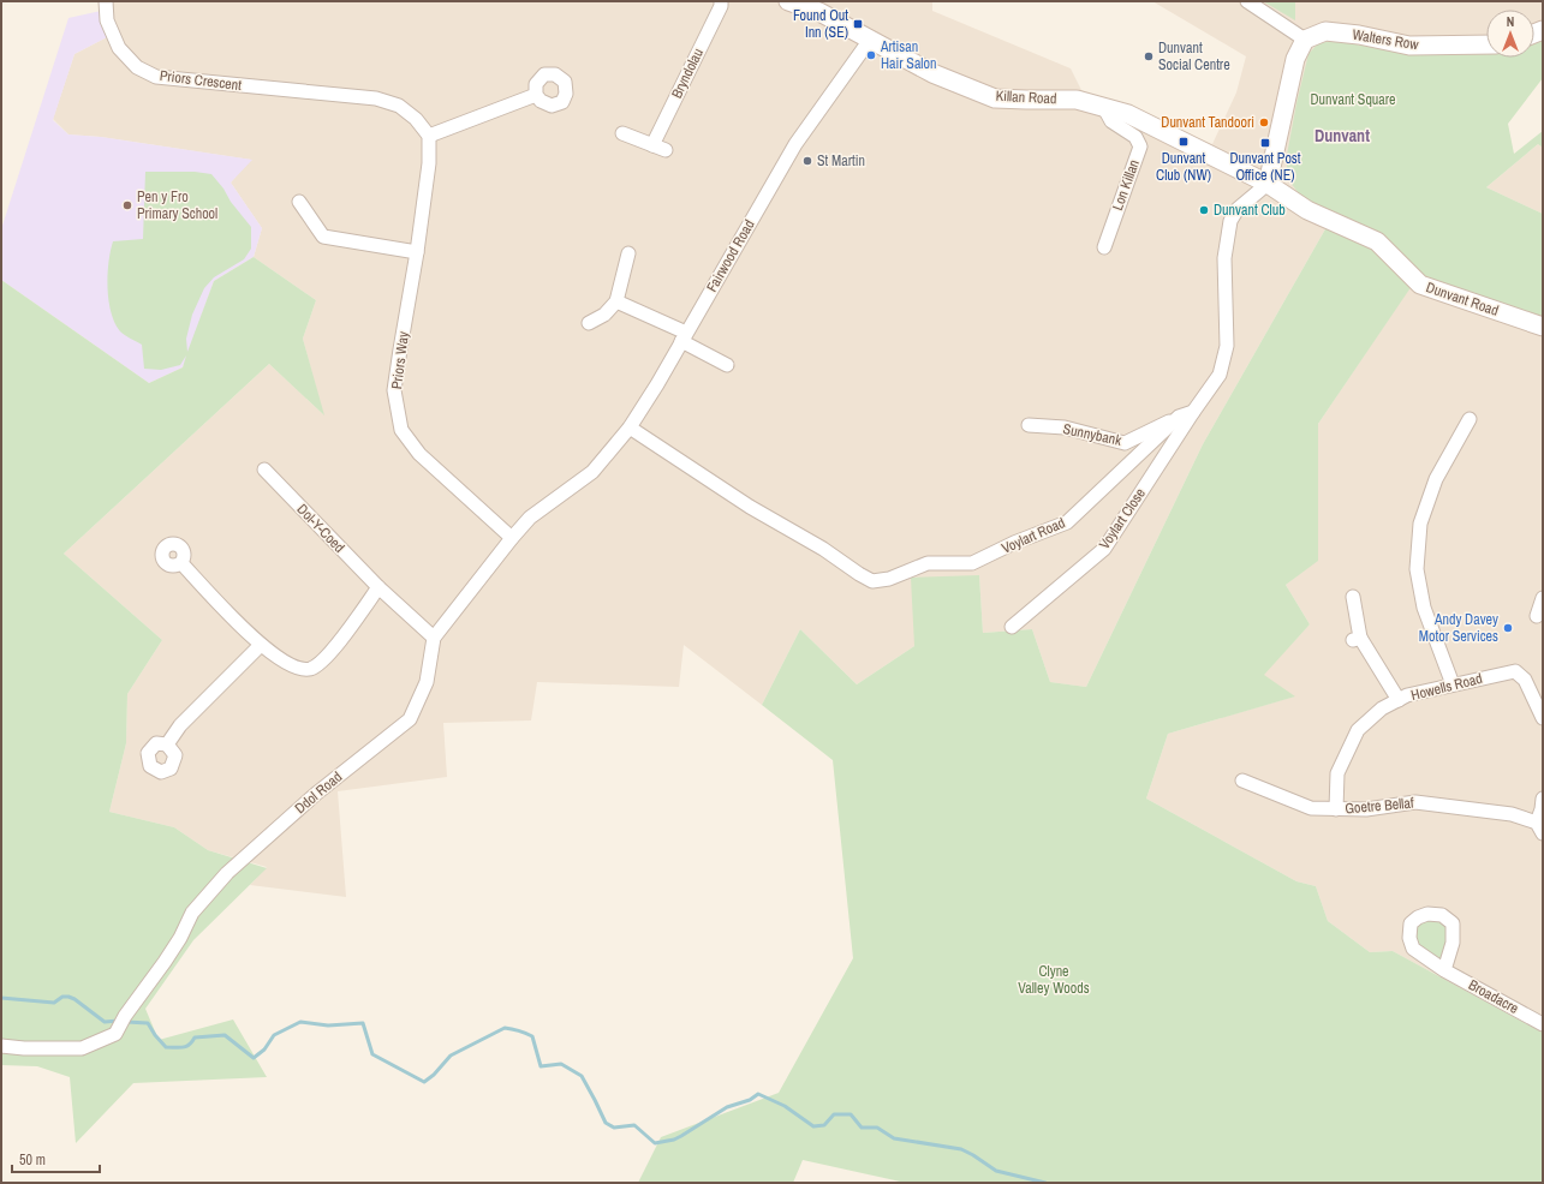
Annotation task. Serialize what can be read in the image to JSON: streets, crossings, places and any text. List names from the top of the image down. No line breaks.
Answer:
{"streets":{"main road":["Walters Row","Killan Road","Dunvant Road"],"street":["Bryndolau","Priors Crescent","Lon Killan","Fairwood Road","Priors Way","Sunnybank","Voylart Close","Dol-Y-Coed","Voylart Road","Howells Road","Ddol Road","Goetre Bellaf","Broadacre"]},"crossings":[["Priors Crescent","Priors Way"],["Killan Road","Lon Killan"],["Killan Road","Fairwood Road"],["Killan Road","Dunvant Road"],["Fairwood Road","Voylart Road"],["Fairwood Road","Ddol Road"],["Priors Way","Ddol Road"],["Sunnybank","Voylart Road"],["Voylart Close","Voylart Road"],["Dol-Y-Coed","Ddol Road"],["Howells Road","Goetre Bellaf"]],"districts":["Dunvant"],"parks":["Dunvant Square","Clyne Valley Woods"],"places":{"transit":["Found Out Inn (SE)","Dunvant Club (NW)","Dunvant Post Office (NE)"],"other":["Artisan Hair Salon","Dunvant Social Centre","Dunvant Tandoori","St Martin","Pen y Fro Primary School","Dunvant Club","Andy Davey Motor Services"]},"scale_bar":"50 m","north":"top"}
